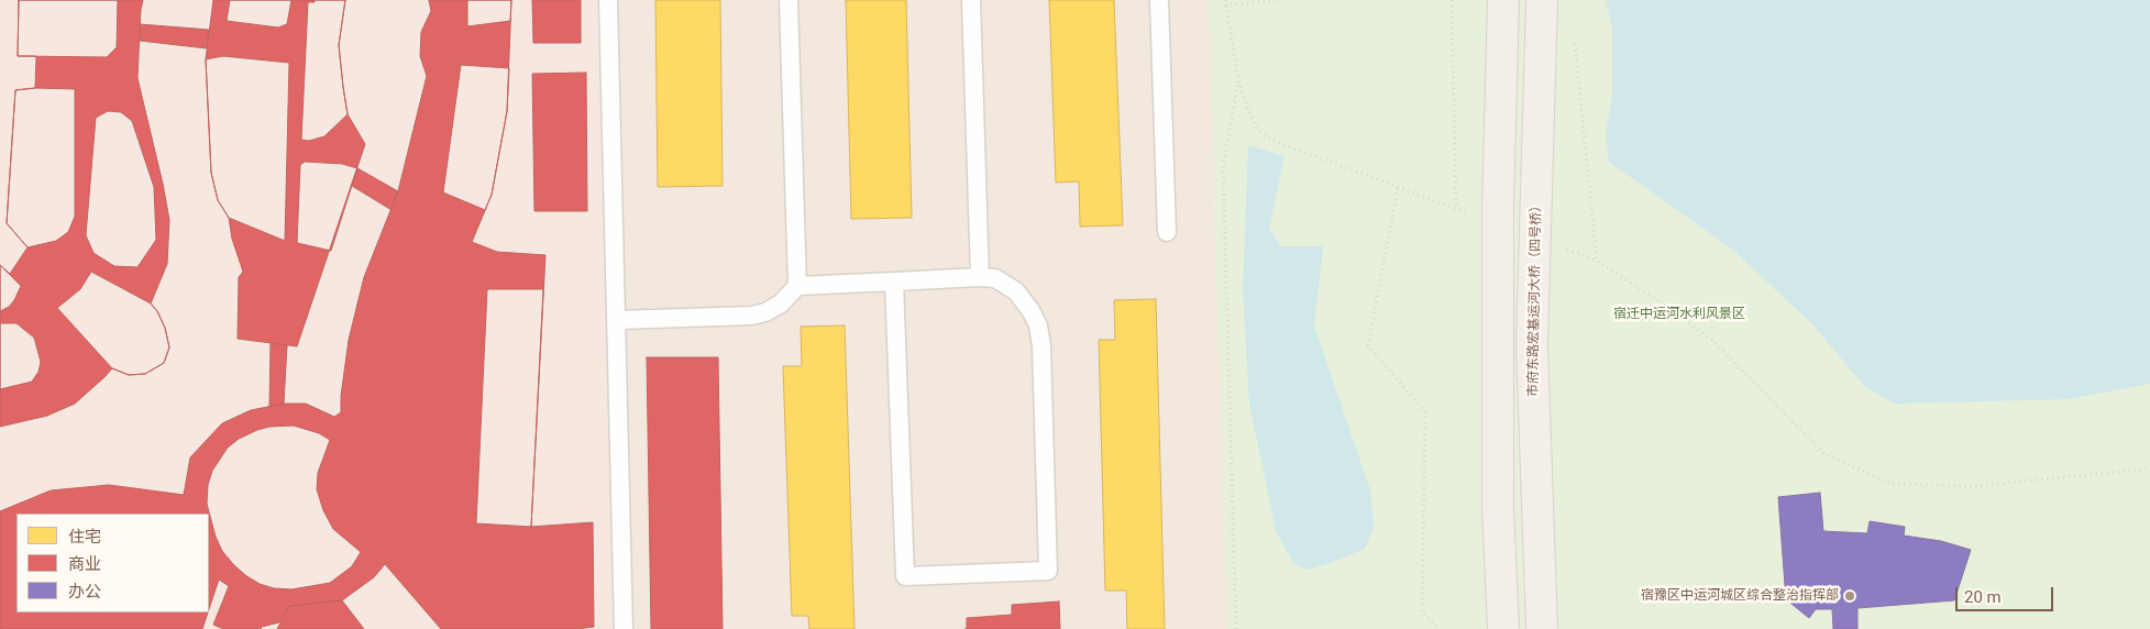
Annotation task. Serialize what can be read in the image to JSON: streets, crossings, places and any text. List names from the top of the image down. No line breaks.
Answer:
{"streets":{"main road":["市府东路宏基运河大桥（四号桥）"]},"parks":["宿迁中运河水利风景区"],"places":["宿豫区中运河城区综合整治指挥部"],"legend":["住宅","商业","办公"],"scale_bar":"20 m"}
